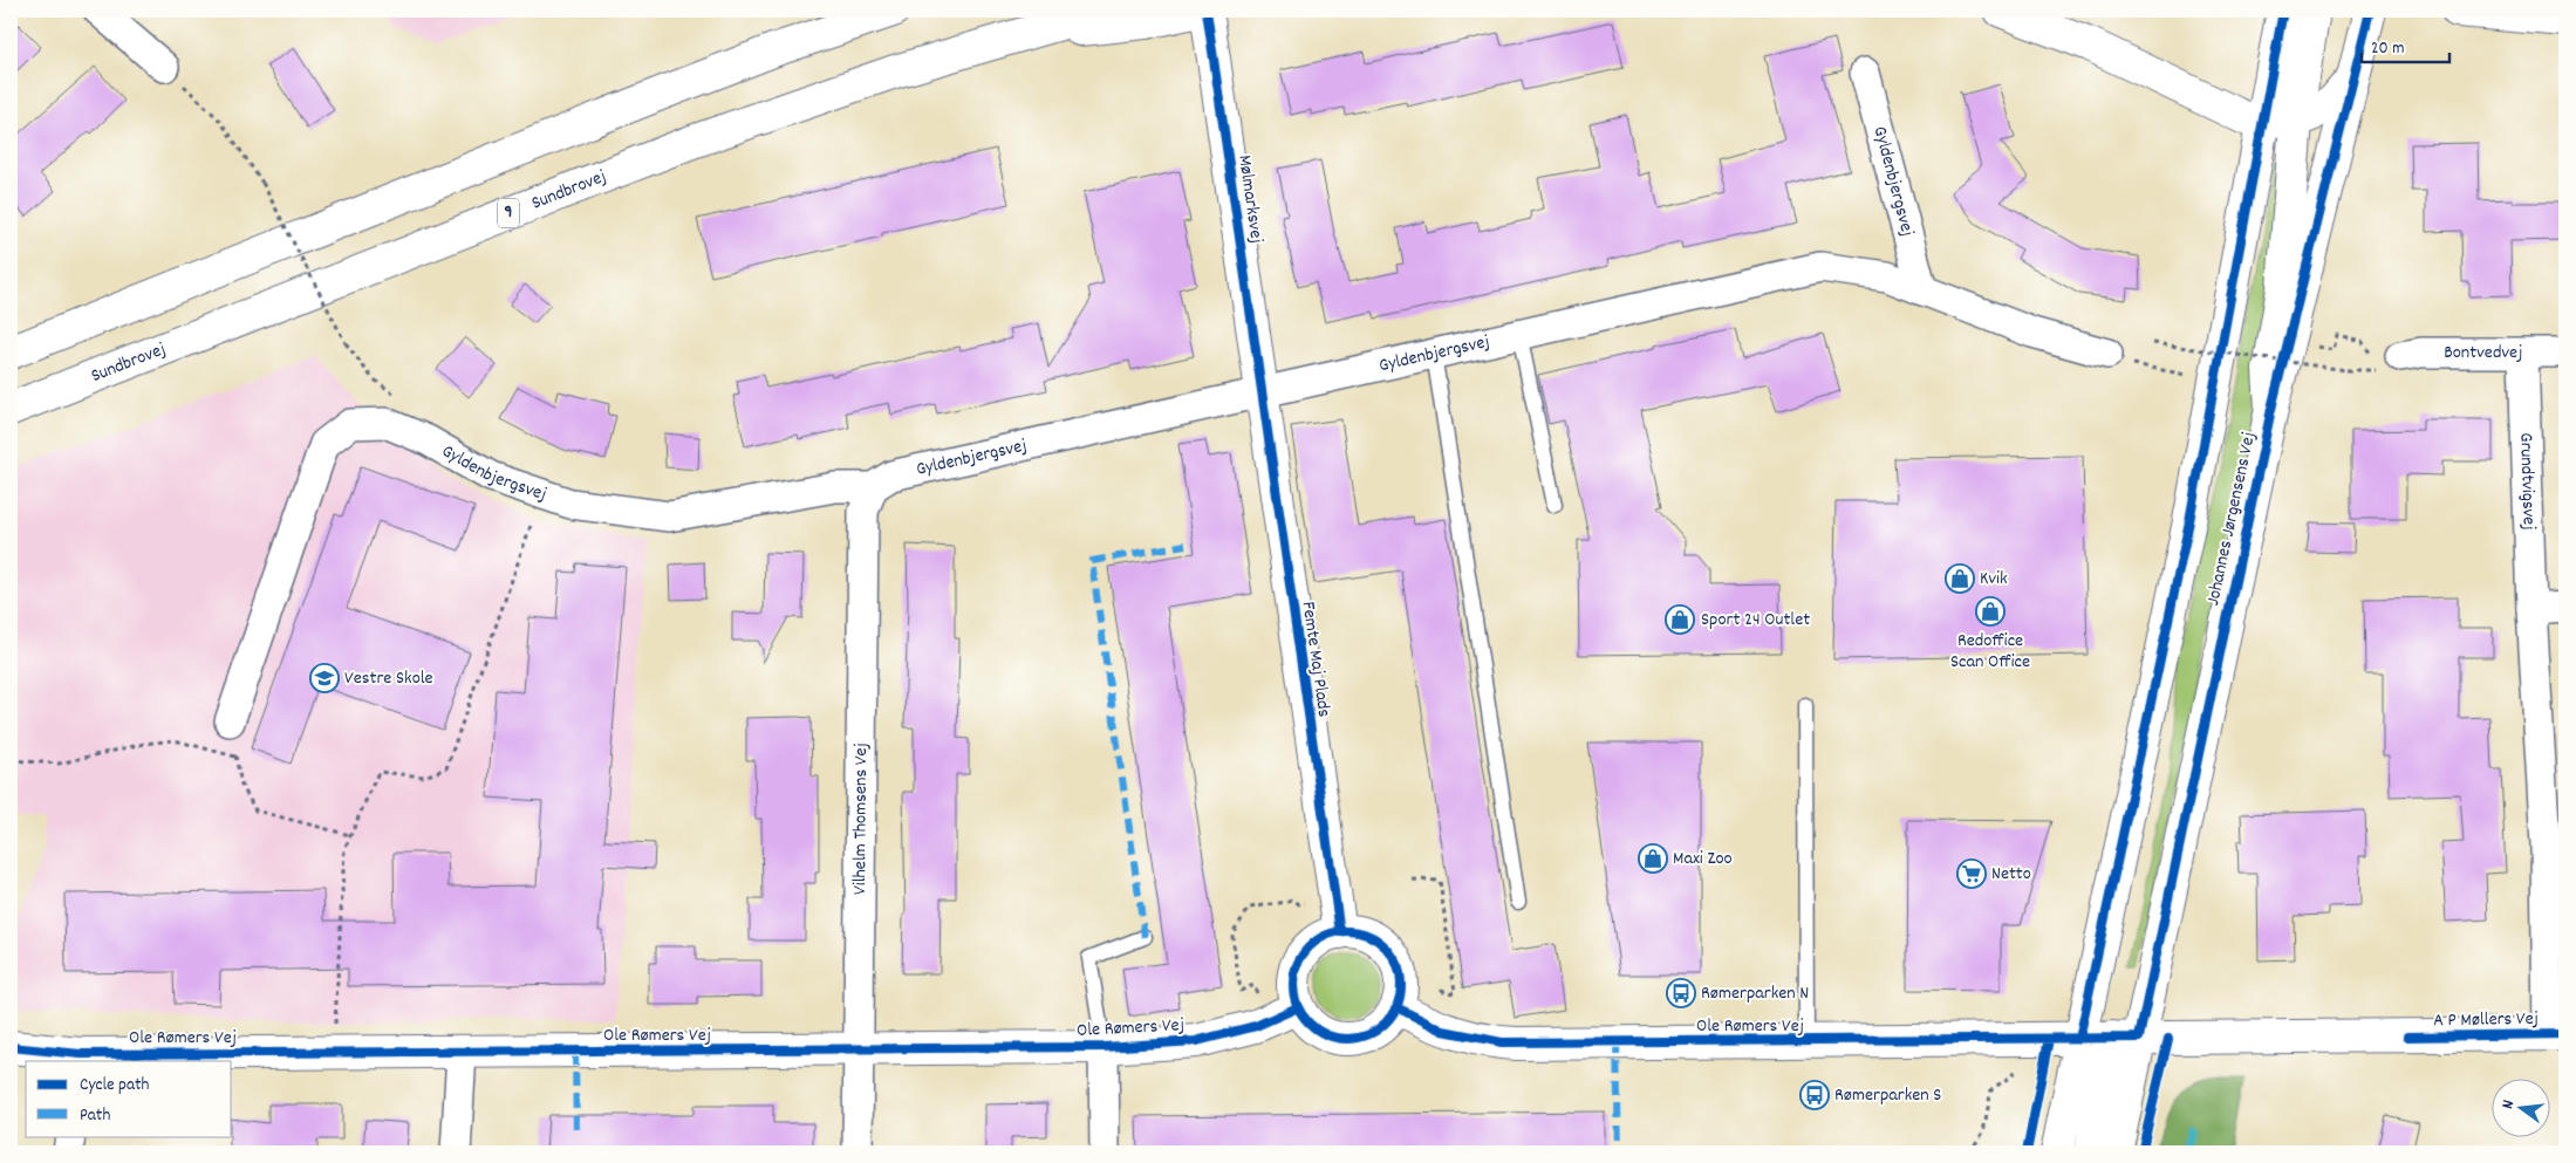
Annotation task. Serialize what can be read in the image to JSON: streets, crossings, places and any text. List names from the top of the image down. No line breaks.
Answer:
{"streets":{"street":["Gyldenbjergsvej","Sundbrovej","Mølmarksvej","9","Bontvedvej","Grundtvigsvej","Johannes Jørgensens Vej","Femte Maj Plads","Vilhelm Thomsens Vej","A P Møllers Vej","Ole Rømers Vej"]},"crossings":[["Gyldenbjergsvej","Mølmarksvej"],["Gyldenbjergsvej","Femte Maj Plads"],["Gyldenbjergsvej","Vilhelm Thomsens Vej"],["Mølmarksvej","Femte Maj Plads"],["Bontvedvej","Grundtvigsvej"],["Grundtvigsvej","A P Møllers Vej"],["Johannes Jørgensens Vej","A P Møllers Vej"],["Johannes Jørgensens Vej","Ole Rømers Vej"],["Femte Maj Plads","Ole Rømers Vej"],["Vilhelm Thomsens Vej","Ole Rømers Vej"],["A P Møllers Vej","Ole Rømers Vej"]],"places":{"shop":["Kvik","Redoffice Scan Office","Sport 24 Outlet","Maxi Zoo"],"school or university":["Vestre Skole"],"supermarket":["Netto"],"bus stop":["Rømerparken N","Rømerparken S"]},"legend":["Cycle path","Path"],"scale_bar":"20 m","north":"left"}
